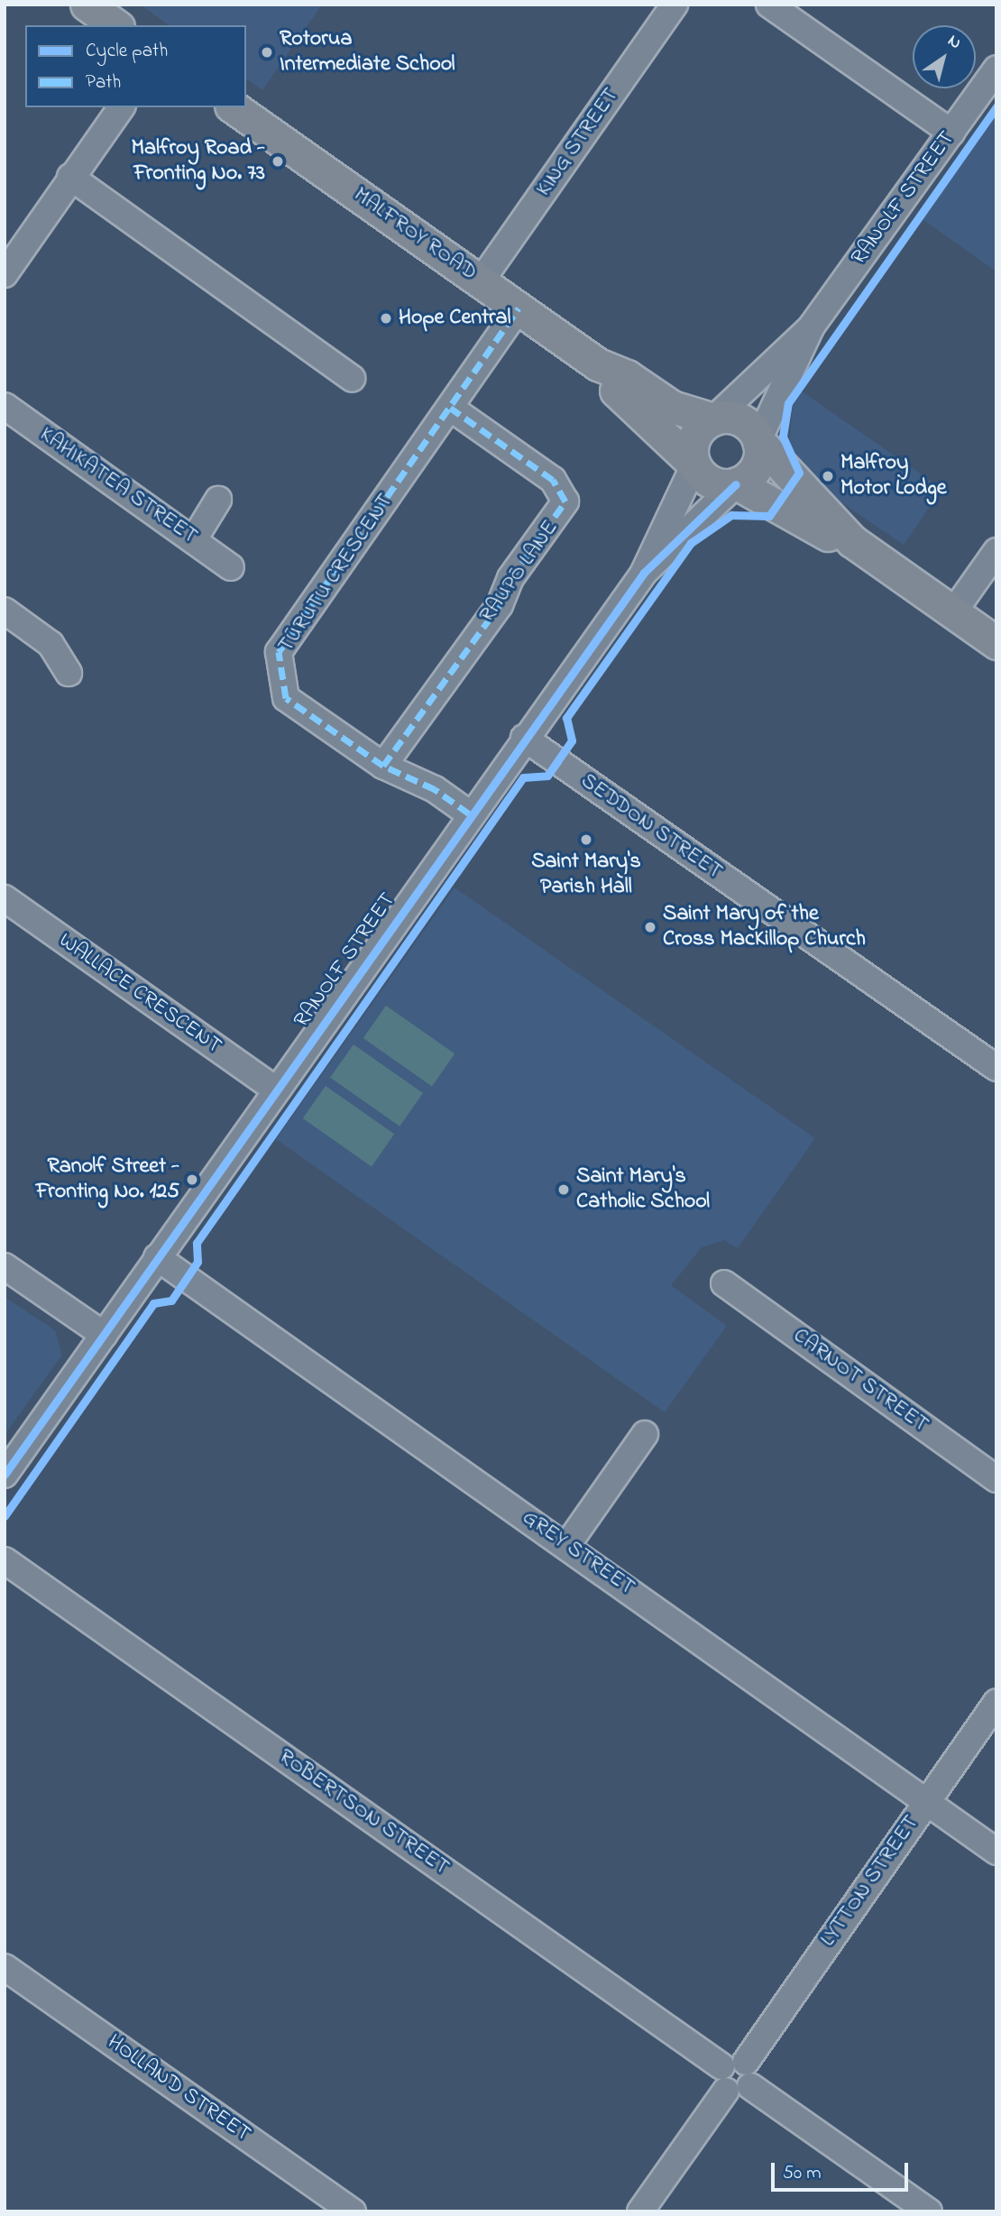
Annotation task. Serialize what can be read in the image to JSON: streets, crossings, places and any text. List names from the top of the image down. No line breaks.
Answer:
{"streets":{"main road":["MALFROY ROAD"],"street":["KING STREET","RANOLF STREET","KAHIKATEA STREET","RAUPŌ LANE","TŪRUTU CRESCENT","SEDDON STREET","WALLACE CRESCENT","CARNOT STREET","GREY STREET","ROBERTSON STREET","LYTTON STREET","HOLLAND STREET"]},"crossings":[["KING STREET","MALFROY ROAD"],["RANOLF STREET","MALFROY ROAD"],["RANOLF STREET","TŪRUTU CRESCENT"],["RANOLF STREET","SEDDON STREET"],["RANOLF STREET","WALLACE CRESCENT"],["RANOLF STREET","GREY STREET"],["MALFROY ROAD","TŪRUTU CRESCENT"],["RAUPŌ LANE","TŪRUTU CRESCENT"],["GREY STREET","LYTTON STREET"],["ROBERTSON STREET","LYTTON STREET"]],"places":["Rotorua Intermediate School","Malfroy Road - Fronting No. 73","Hope Central","Malfroy Motor Lodge","Saint Mary's Parish Hall","Saint Mary of the Cross MacKillop Church","Ranolf Street - Fronting No. 125","Saint Mary's Catholic School"],"legend":["Cycle path","Path"],"scale_bar":"50 m","north":"top right"}
